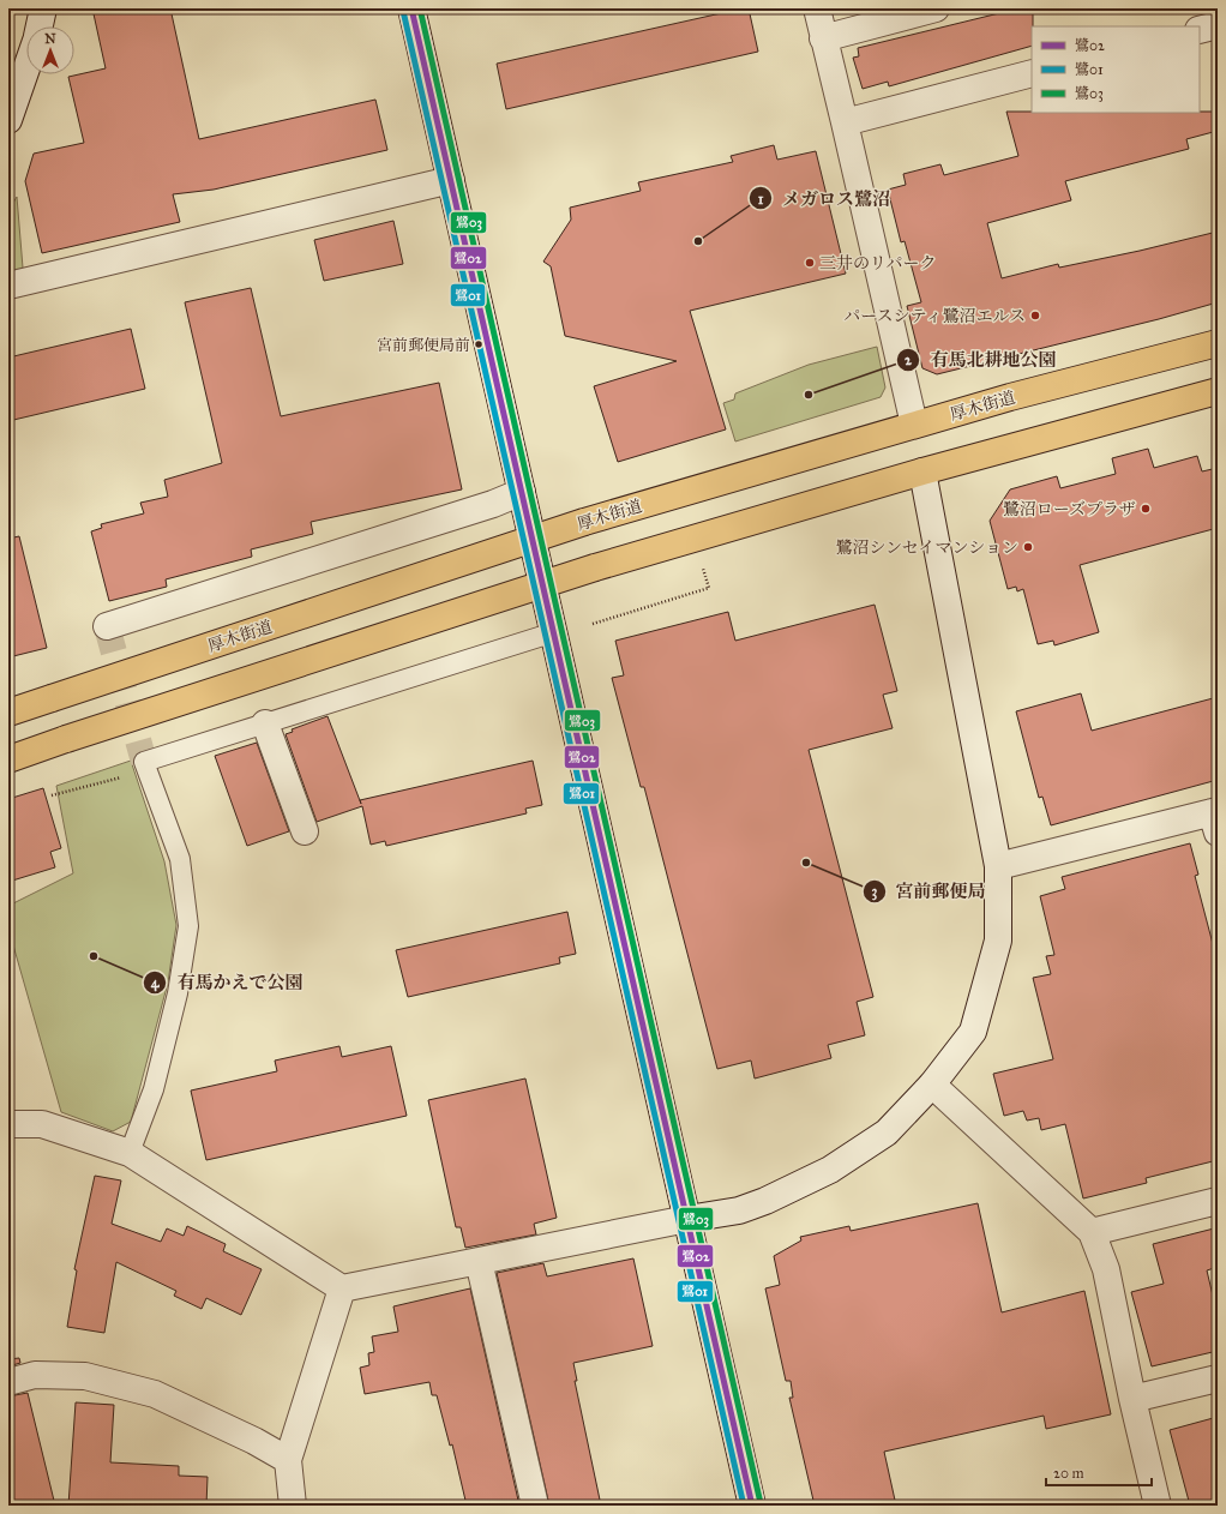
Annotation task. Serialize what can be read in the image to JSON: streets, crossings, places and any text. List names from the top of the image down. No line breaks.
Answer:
{"streets":{"highway":["厚木街道"]},"places":["メガロス鷺沼","三井のリパーク","パースシティ鷺沼エルス","宮前郵便局前","有馬北耕地公園","鷺沼ローズプラザ","鷺沼シンセイマンション","宮前郵便局","有馬かえで公園"],"lines":["transit line 鷺02","transit line 鷺03","transit line 鷺01"],"legend":["鷺02","鷺01","鷺03"],"scale_bar":"20 m","north":"top"}
